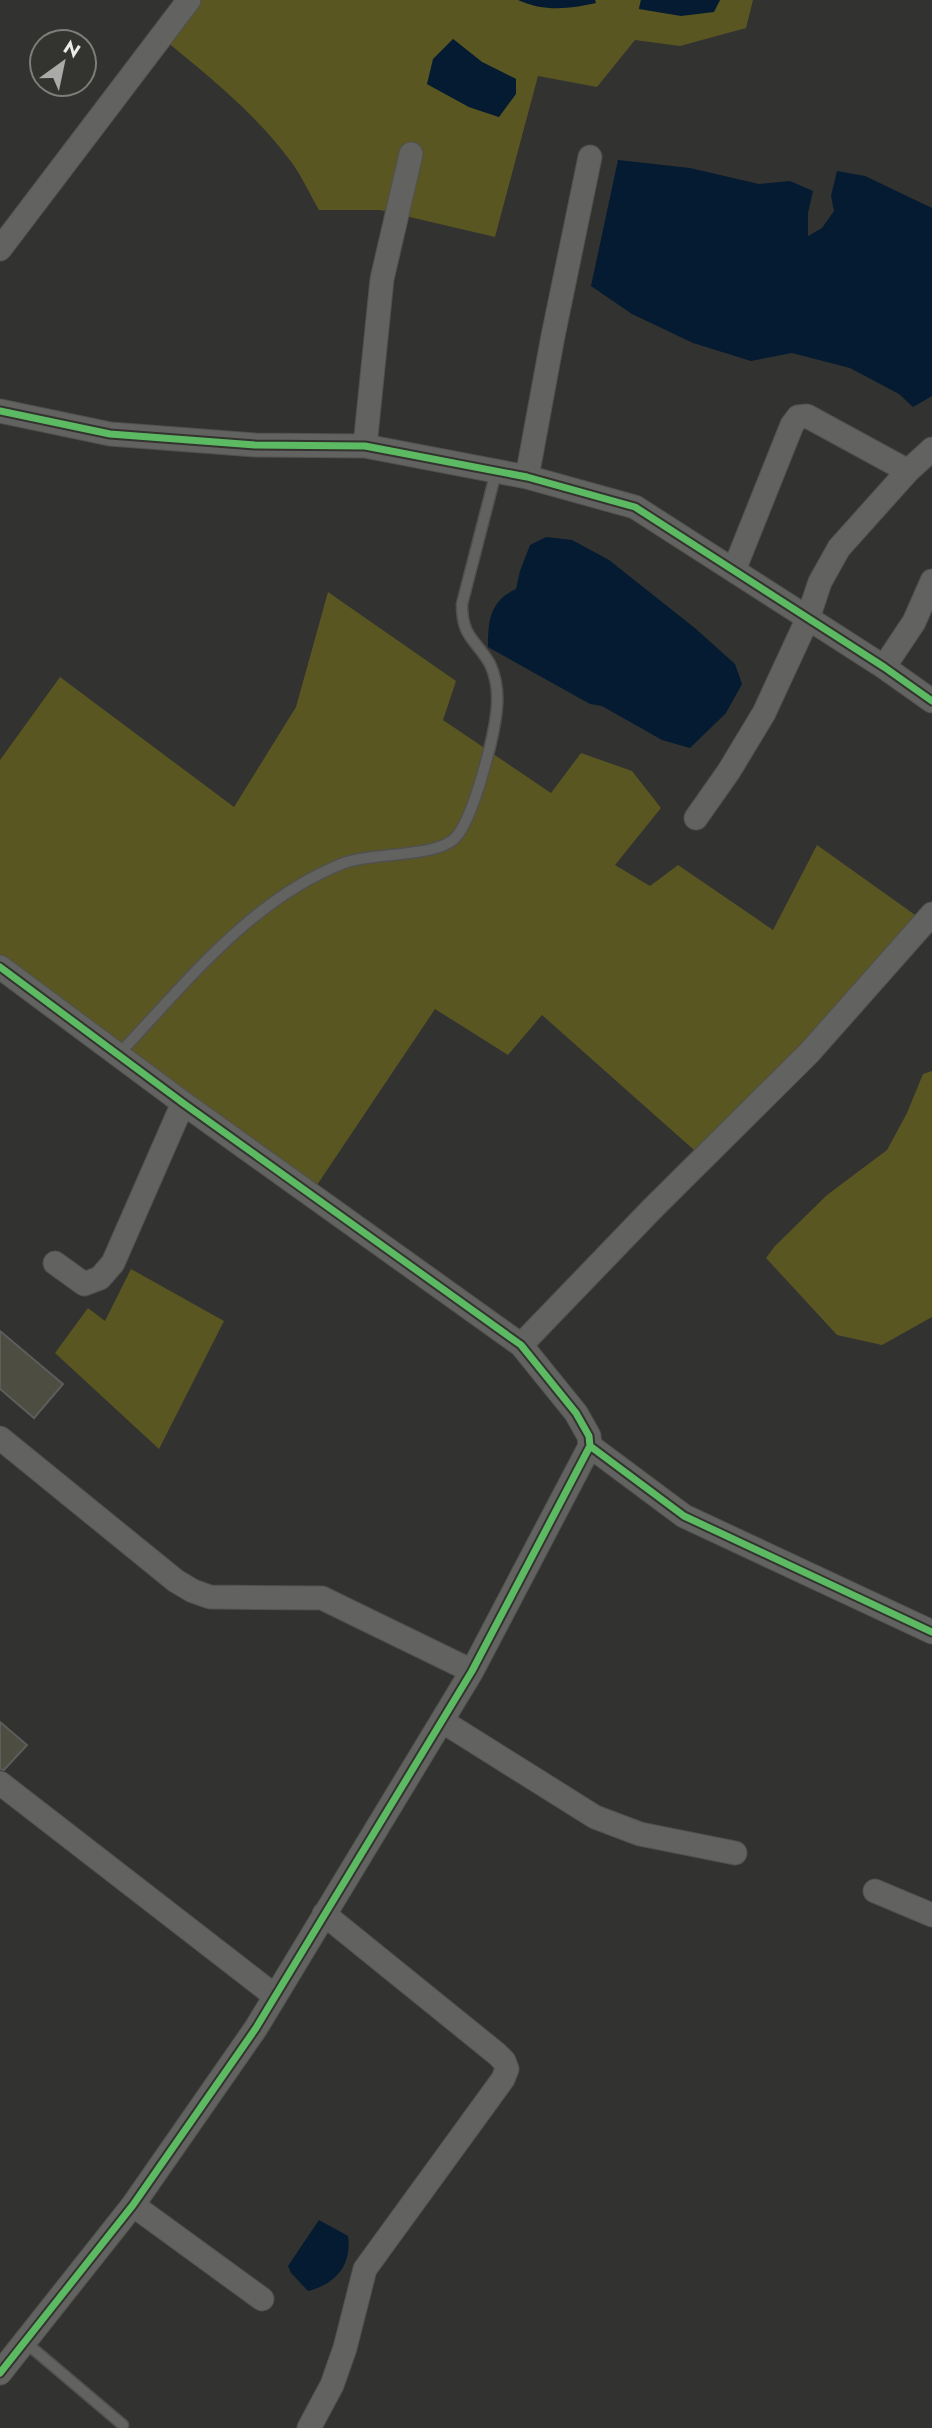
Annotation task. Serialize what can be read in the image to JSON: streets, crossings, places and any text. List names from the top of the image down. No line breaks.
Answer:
{"north":"top right"}
